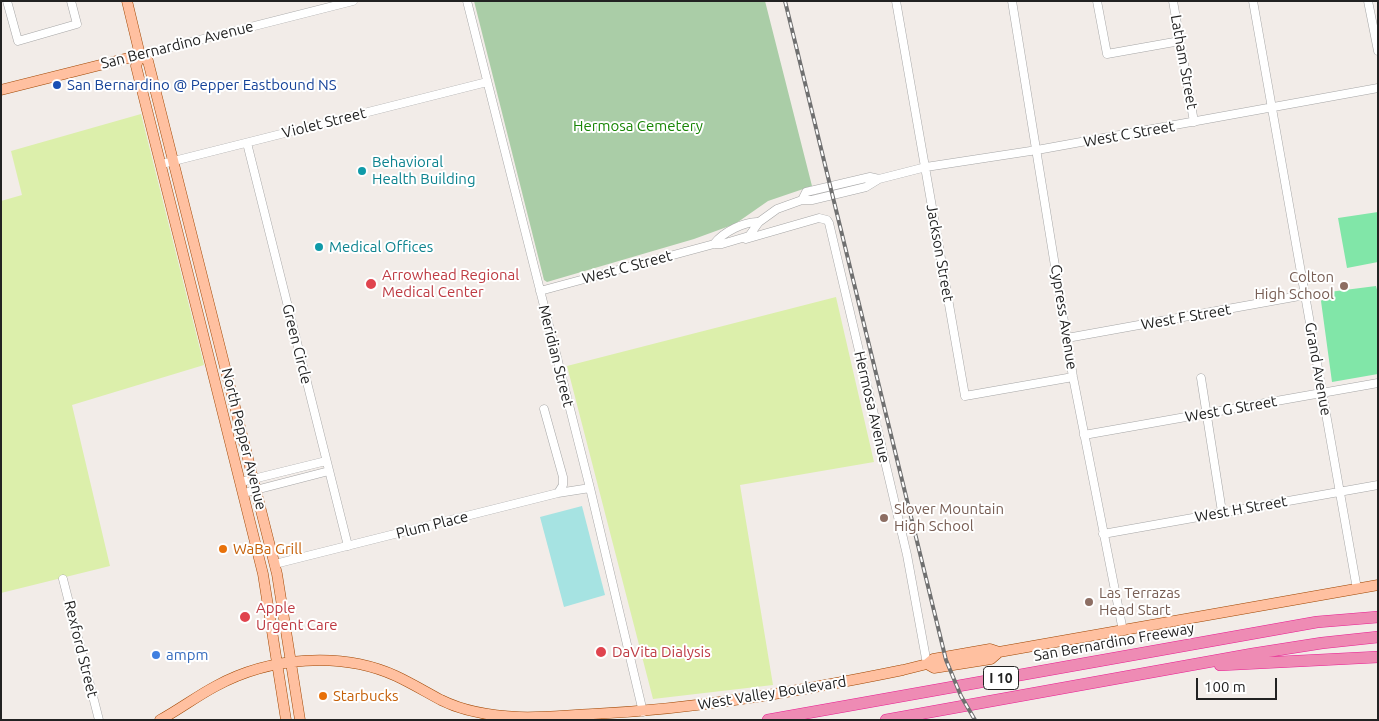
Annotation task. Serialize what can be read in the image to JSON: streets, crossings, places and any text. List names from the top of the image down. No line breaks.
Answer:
{"streets":{"highway":["San Bernardino Freeway","I 10"],"main road":["San Bernardino Avenue","North Pepper Avenue","West Valley Boulevard"],"street":["Latham Street","Violet Street","West C Street","Jackson Street","Cypress Avenue","West F Street","Green Circle","Meridian Street","Grand Avenue","Hermosa Avenue","West G Street","West H Street","Plum Place","Rexford Street"]},"crossings":[["San Bernardino Avenue","North Pepper Avenue"],["Latham Street","West C Street"],["Violet Street","Green Circle"],["Violet Street","Meridian Street"],["Violet Street","North Pepper Avenue"],["West C Street","Jackson Street"],["West C Street","Cypress Avenue"],["West C Street","Meridian Street"],["West C Street","Grand Avenue"],["Jackson Street","Cypress Avenue"],["Cypress Avenue","West F Street"],["Cypress Avenue","West G Street"],["Cypress Avenue","West H Street"],["Cypress Avenue","West Valley Boulevard"],["West F Street","Grand Avenue"],["Green Circle","Plum Place"],["Meridian Street","Plum Place"],["Meridian Street","West Valley Boulevard"],["Grand Avenue","West G Street"],["Grand Avenue","West H Street"],["Grand Avenue","West Valley Boulevard"],["Hermosa Avenue","West Valley Boulevard"],["North Pepper Avenue","Plum Place"],["North Pepper Avenue","West Valley Boulevard"]],"parks":["Hermosa Cemetery"],"places":["San Bernardino @ Pepper Eastbound NS","Behavioral Health Building","Medical Offices","Arrowhead Regional Medical Center","Colton High School","Slover Mountain High School","WaBa Grill","Las Terrazas Head Start","Apple Urgent Care","DaVita Dialysis","ampm","Starbucks"],"scale_bar":"100 m"}
